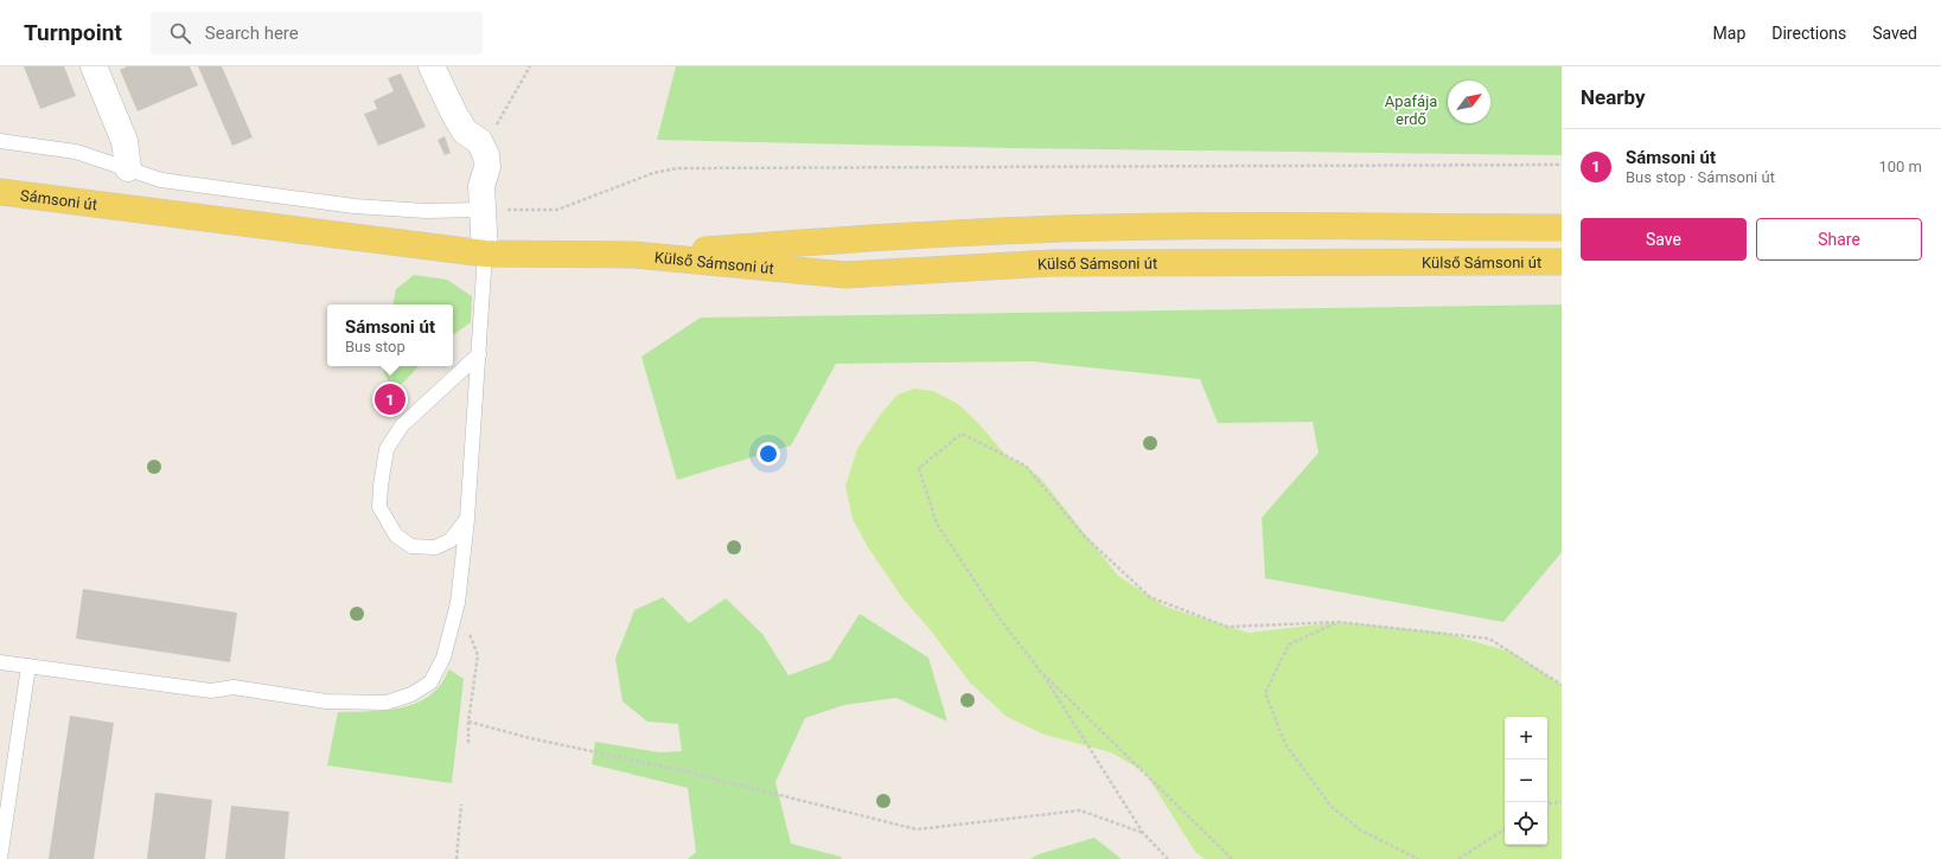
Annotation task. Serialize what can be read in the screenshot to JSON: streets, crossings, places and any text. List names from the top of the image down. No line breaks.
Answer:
{"streets":{"main road":["Sámsoni út","Külső Sámsoni út"]},"crossings":[["Sámsoni út","Külső Sámsoni út"]],"parks":["Apafája erdő"],"north":"top right","page":{"header":"Turnpoint","search":"Search here","nav":["Map","Directions","Saved"],"heading":"Nearby","list":[{"mark":"1","name":"Sámsoni út","note":"Bus stop · Sámsoni út","value":"100 m"}],"buttons":["Save","Share"],"popup":["Sámsoni út","Bus stop"],"pins":"1","map_buttons":["+","−"]}}
